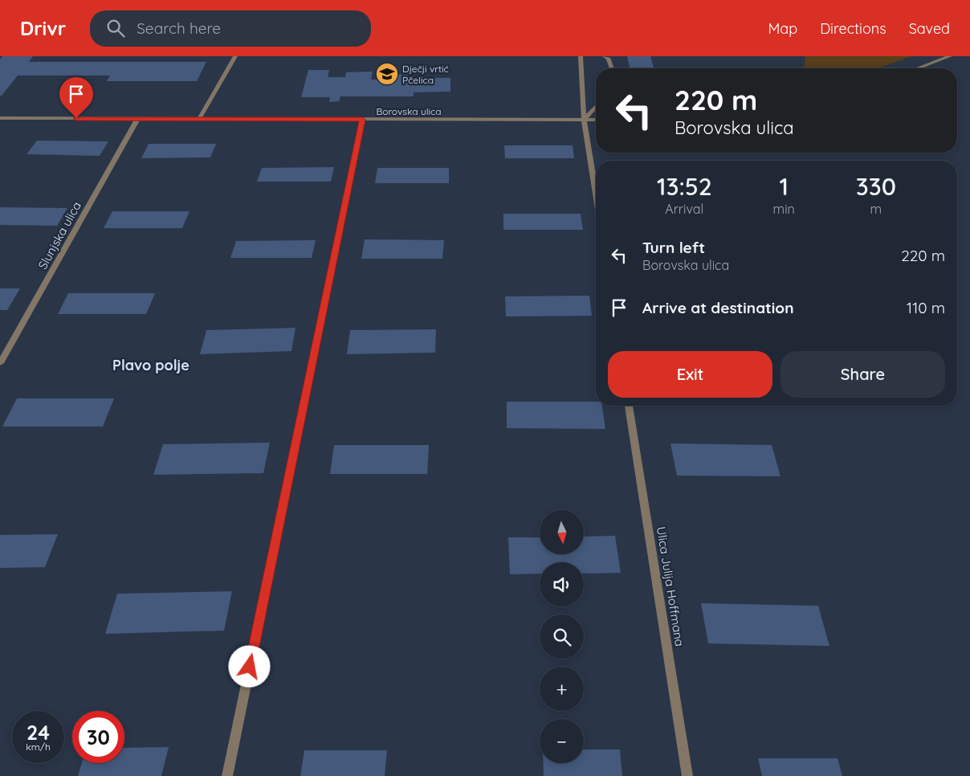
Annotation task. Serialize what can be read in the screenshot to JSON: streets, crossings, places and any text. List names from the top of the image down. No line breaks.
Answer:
{"streets":{"street":["Borovska ulica","Slunjska ulica","Ulica Julija Hoffmana"]},"crossings":[["Borovska ulica","Slunjska ulica"]],"districts":["Plavo polje"],"places":{"school or university":["Dječji vrtić Pčelica"]},"north":"bottom","page":{"header":"Drivr","search":"Search here","nav":["Map","Directions","Saved"],"turn":["220 m","Borovska ulica"],"eta":["13:52","Arrival","1","min","330","m"],"list":[{"name":"Turn left","note":"Borovska ulica","value":"220 m"},{"name":"Arrive at destination","value":"110 m"}],"buttons":["Exit","Share"],"map_buttons":["+","−"],"speed":"24 km/h","limit":"30"}}
